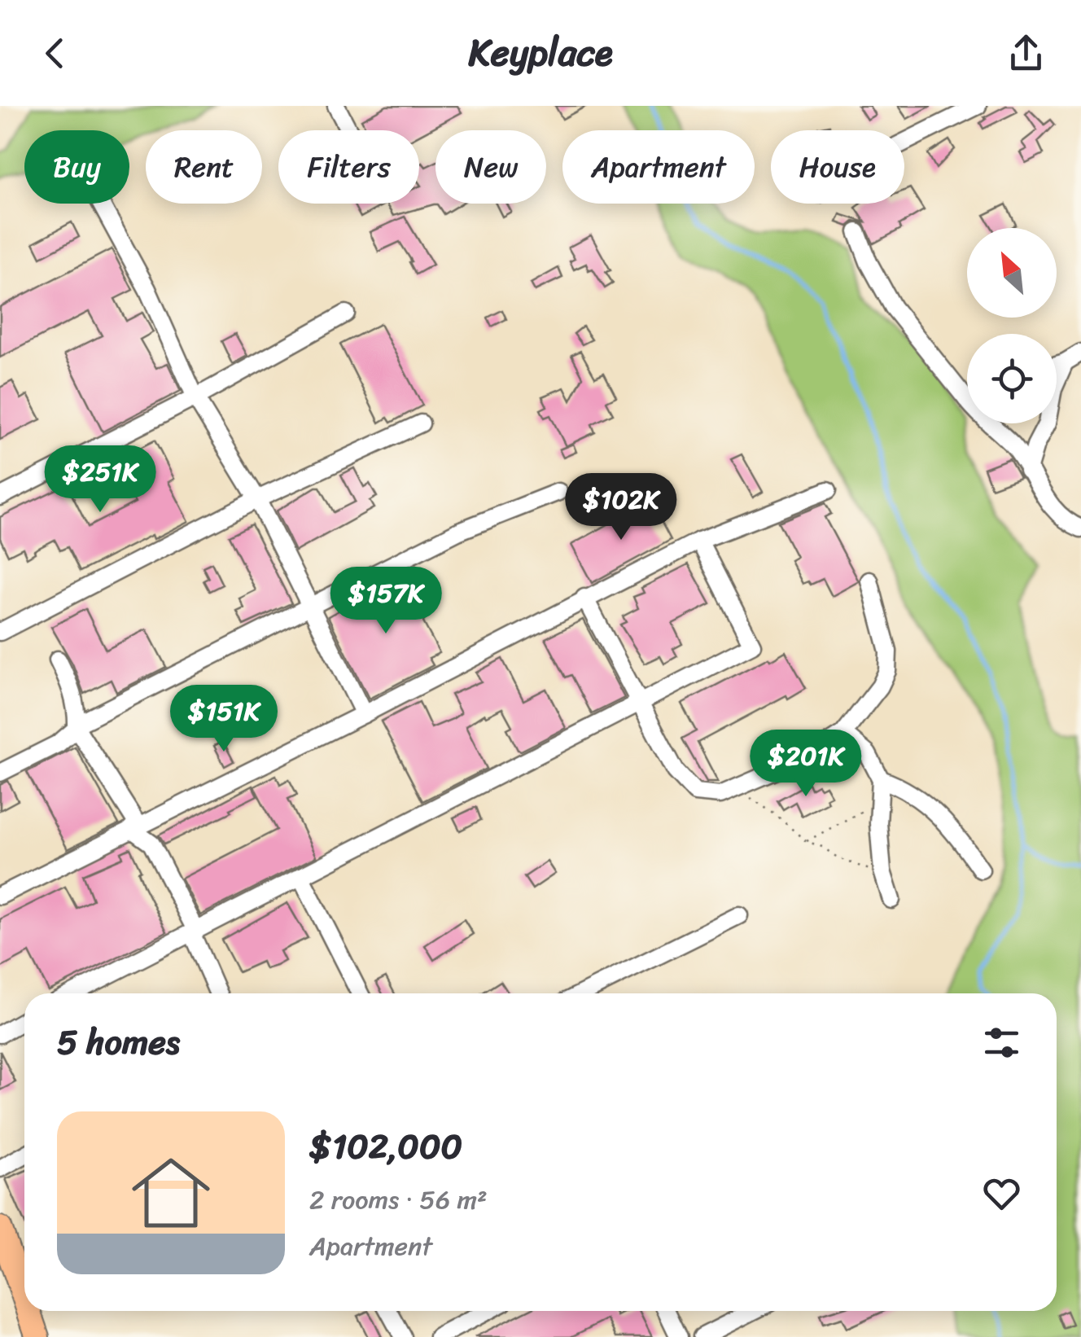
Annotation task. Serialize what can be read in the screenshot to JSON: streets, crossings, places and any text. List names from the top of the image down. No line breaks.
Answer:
{"north":"top left","page":{"header":"Keyplace","chip":["Buy","Rent","Filters","New","Apartment","House"],"price":["$251K","$102K","$157K","$151K","$201K"],"heading":"5 homes","list":[{"name":"$102,000","note":"2 rooms · 56 m² · Apartment"}]}}
